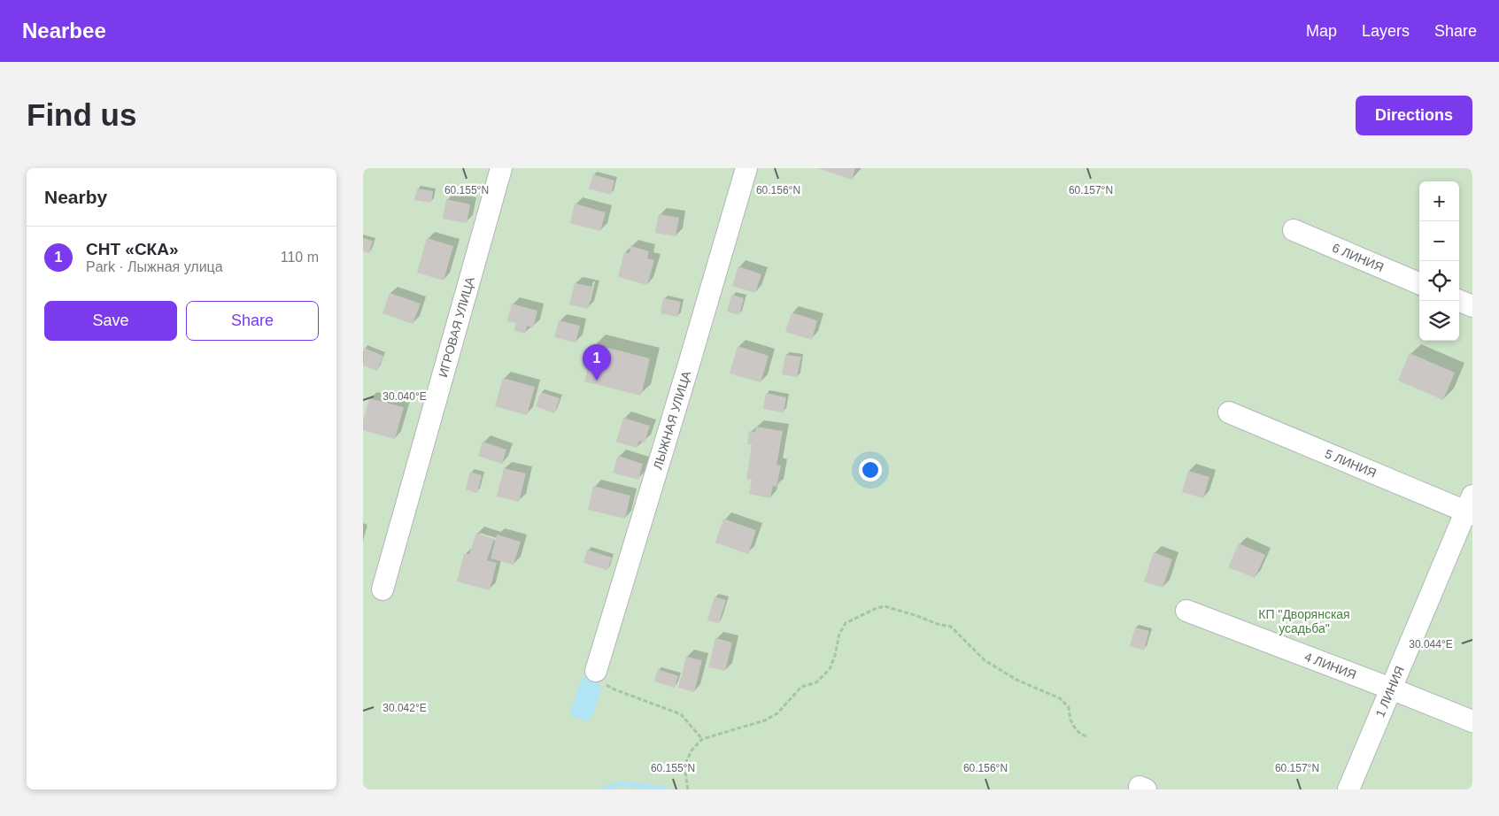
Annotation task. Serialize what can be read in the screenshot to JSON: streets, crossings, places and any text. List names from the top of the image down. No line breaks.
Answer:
{"streets":{"street":["6 ЛИНИЯ","ИГРОВАЯ УЛИЦА","ЛЫЖНАЯ УЛИЦА","5 ЛИНИЯ","4 ЛИНИЯ","1 ЛИНИЯ"]},"crossings":[["5 ЛИНИЯ","1 ЛИНИЯ"],["4 ЛИНИЯ","1 ЛИНИЯ"]],"parks":["КП \"Дворянская усадьба\""],"page":{"header":"Nearbee","nav":["Map","Layers","Share"],"buttons":["Directions",["Save","Share"]],"title":"Find us","heading":"Nearby","map_buttons":["+","−"],"list":[{"mark":"1","name":"СНТ «СКА»","note":"Park · Лыжная улица","value":"110 m"}],"pins":"1"},"coordinates":["60.155°N","60.156°N","60.157°N","30.040°E","30.044°E","30.042°E"]}
